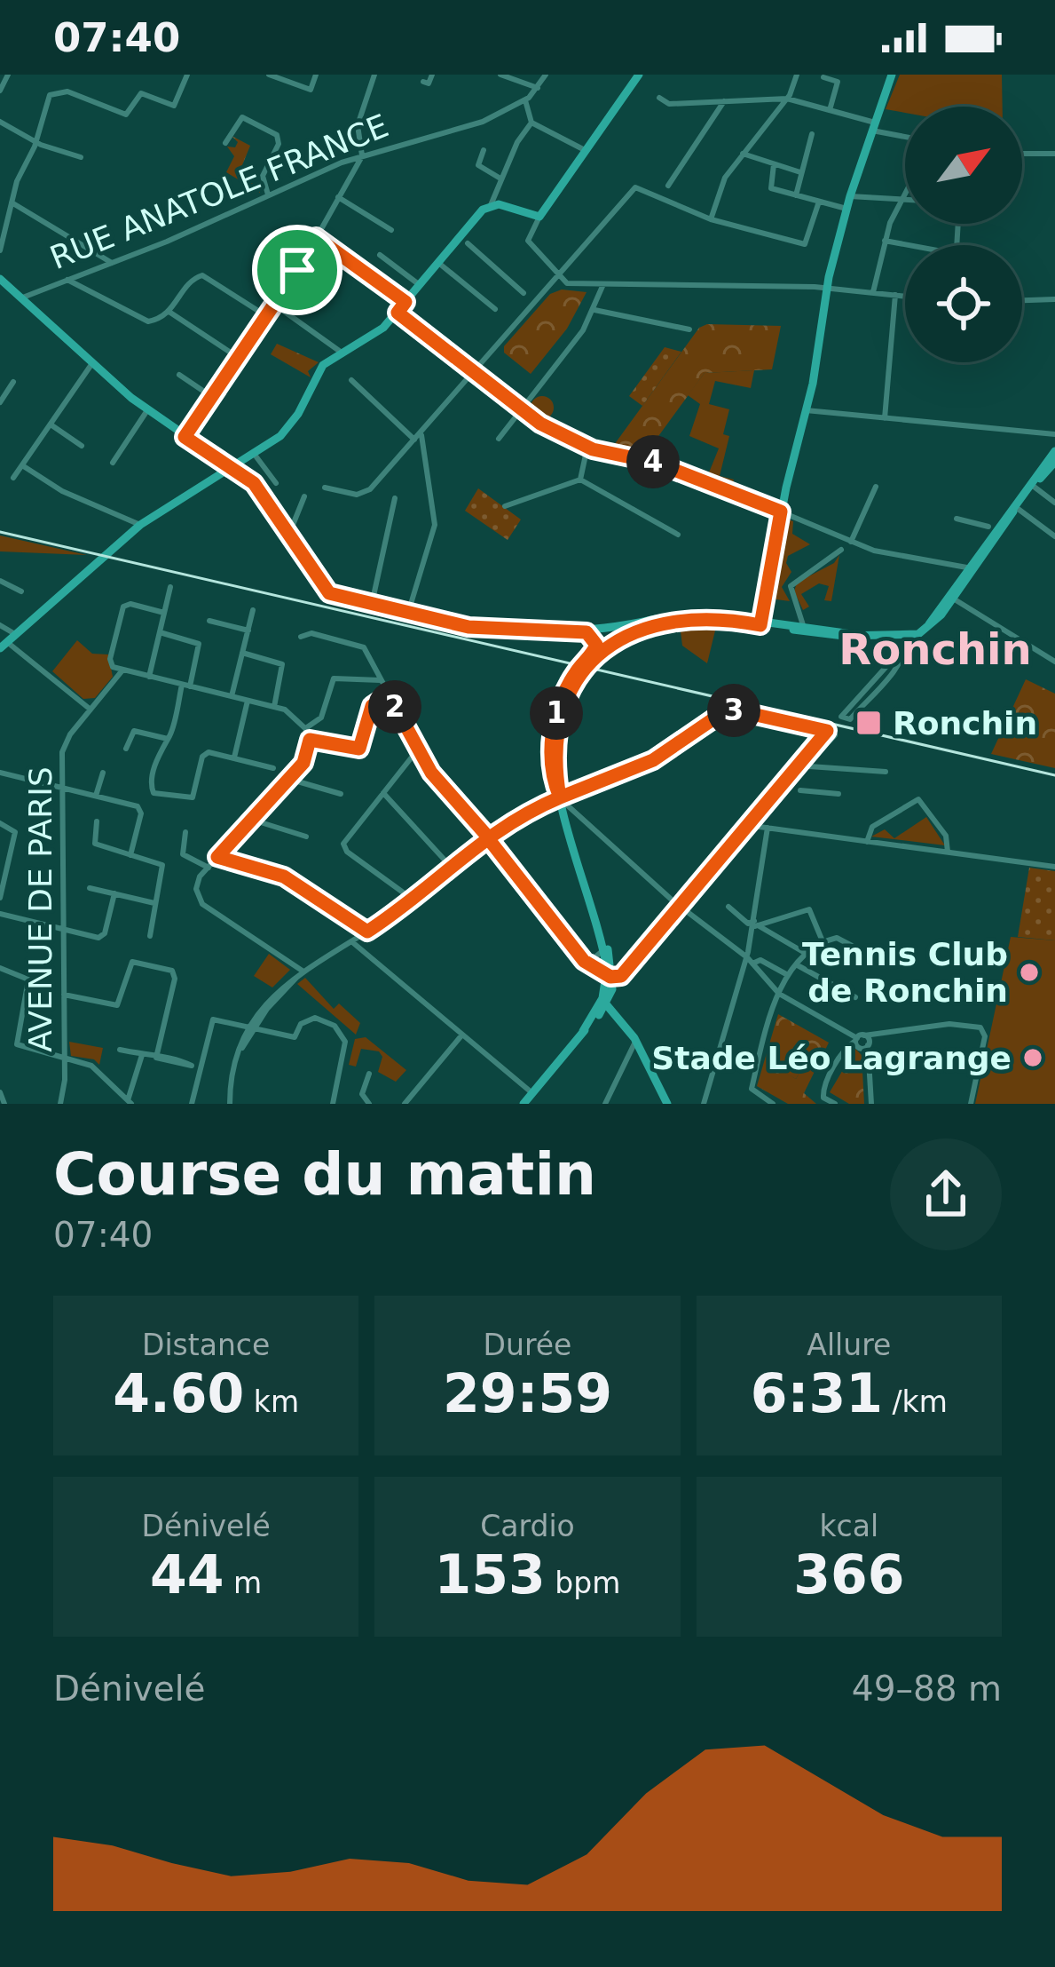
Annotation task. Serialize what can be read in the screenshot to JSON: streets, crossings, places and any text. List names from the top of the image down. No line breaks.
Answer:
{"streets":{"street":["RUE ANATOLE FRANCE","AVENUE DE PARIS"]},"districts":["Ronchin"],"places":{"transit":["Ronchin"],"other":["Tennis Club de Ronchin","Stade Léo Lagrange"]},"north":"top right","page":{"status":"07:40","pins":["4","2","3","1"],"heading":["Course du matin","07:40"],"stats":[["Distance","4.60 km"],["Durée","29:59"],["Allure","6:31 /km"],["Dénivelé","44 m"],["Cardio","153 bpm"],["kcal","366"]],"chart":["Dénivelé","49–88 m"]}}
